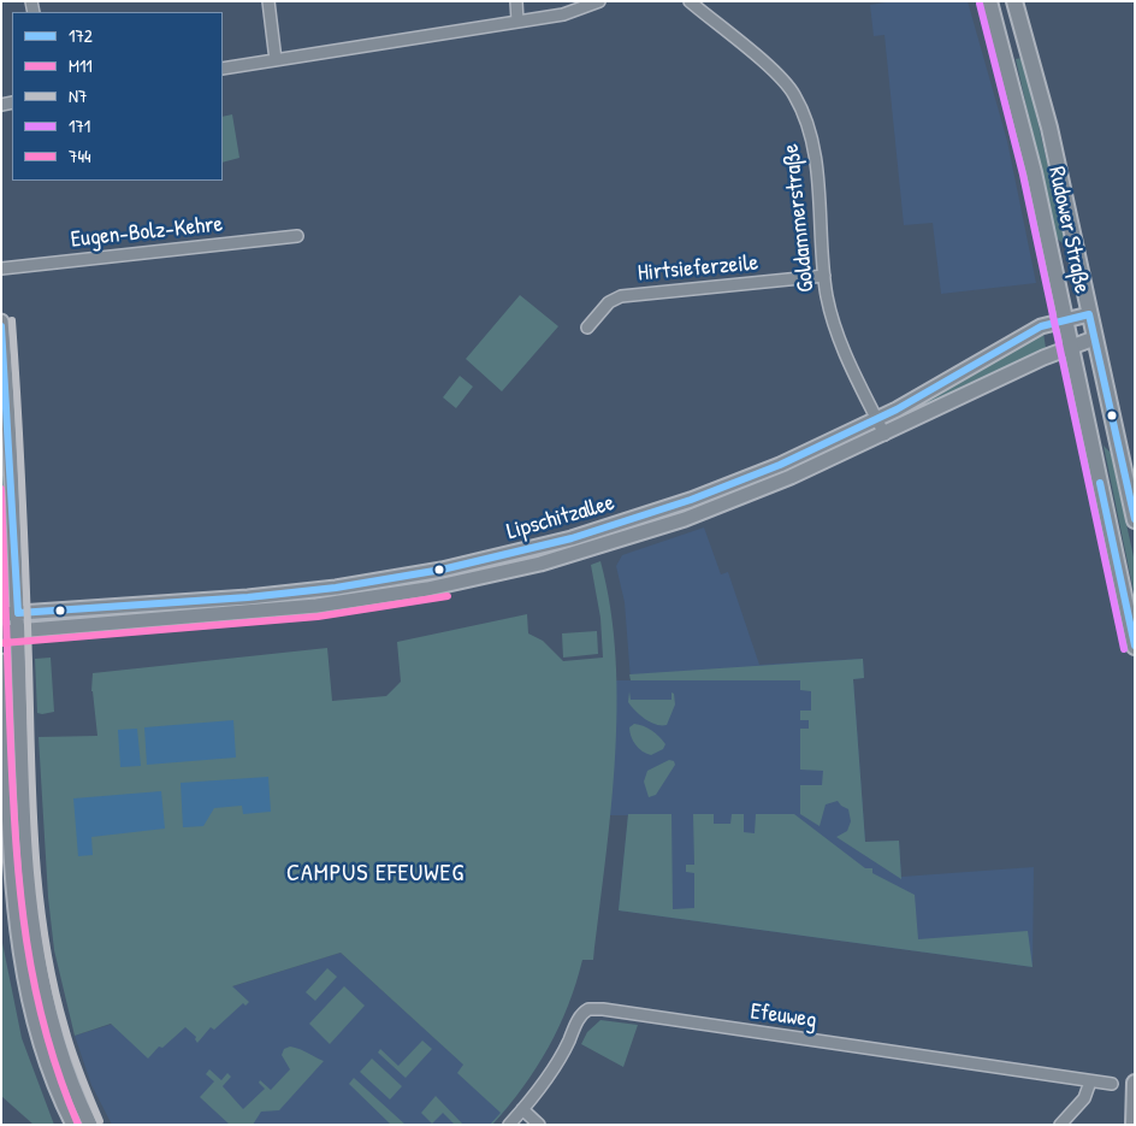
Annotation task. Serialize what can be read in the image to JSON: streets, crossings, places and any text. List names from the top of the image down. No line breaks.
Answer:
{"streets":{"main road":["Rudower Straße"],"street":["Goldammerstraße","Eugen-Bolz-Kehre","Hirtsieferzeile","Lipschitzallee","Efeuweg"]},"crossings":[["Goldammerstraße","Hirtsieferzeile"],["Goldammerstraße","Lipschitzallee"],["Rudower Straße","Lipschitzallee"]],"districts":["CAMPUS EFEUWEG"],"lines":["transit line 171","transit line 172","transit line N7","transit line M11","transit line 744"],"legend":["172","M11","N7","171","744"]}
